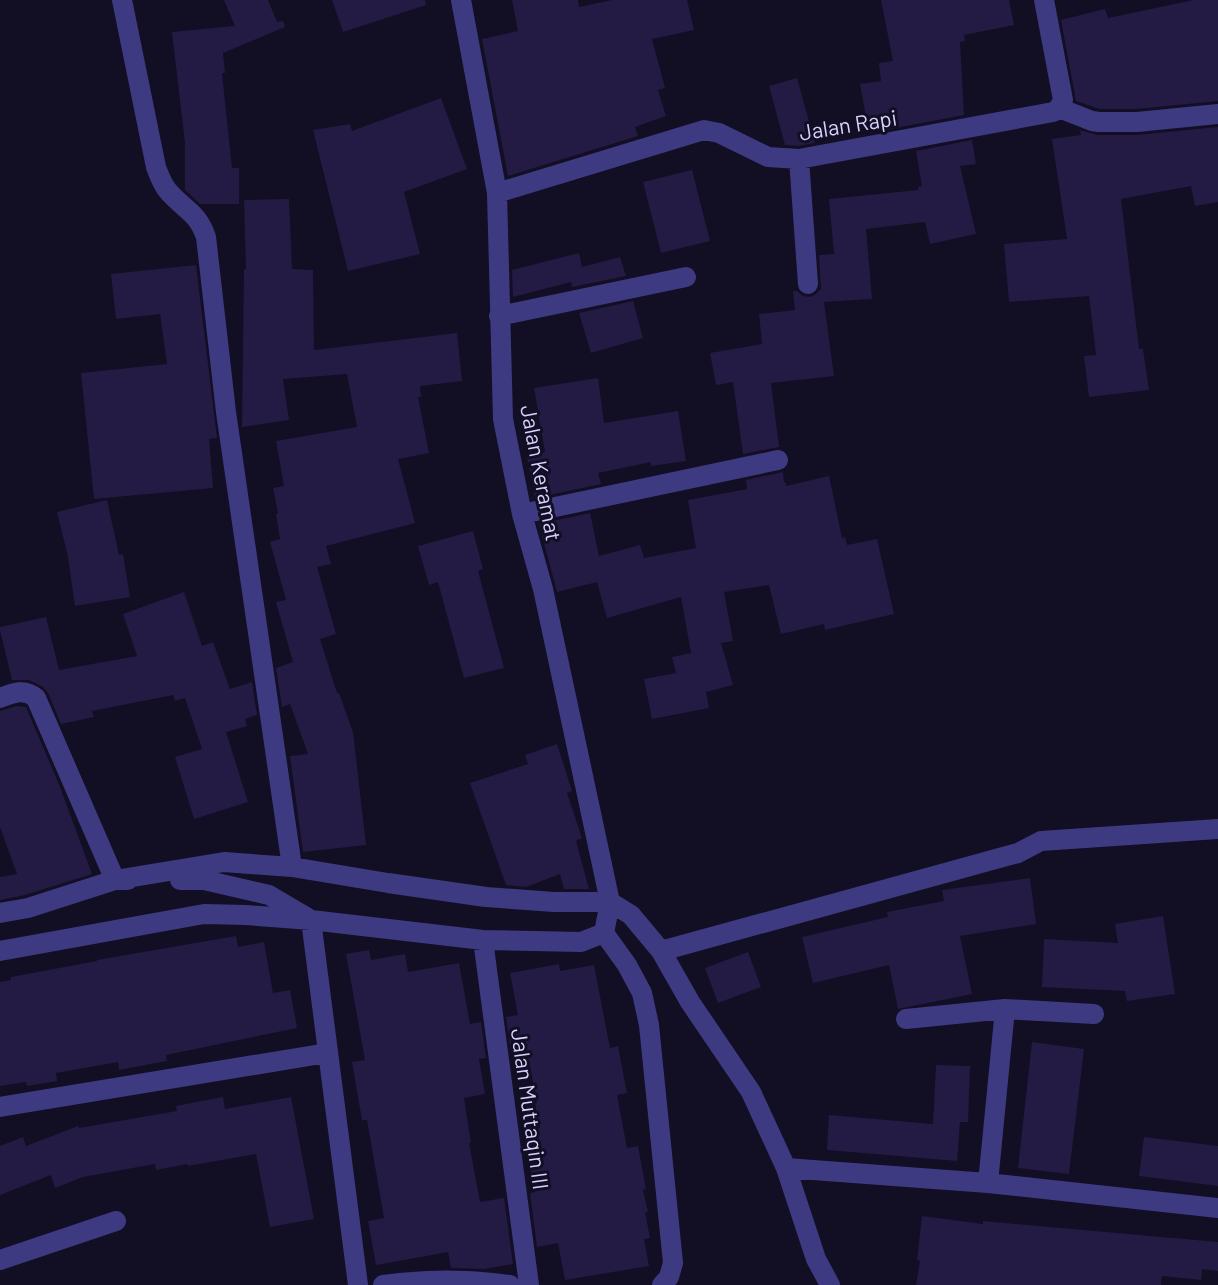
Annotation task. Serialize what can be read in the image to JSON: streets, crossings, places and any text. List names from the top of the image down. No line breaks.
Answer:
{"streets":{"street":["Jalan Rapi","Jalan Keramat","Jalan Muttaqin III"]},"crossings":[["Jalan Rapi","Jalan Keramat"]]}
